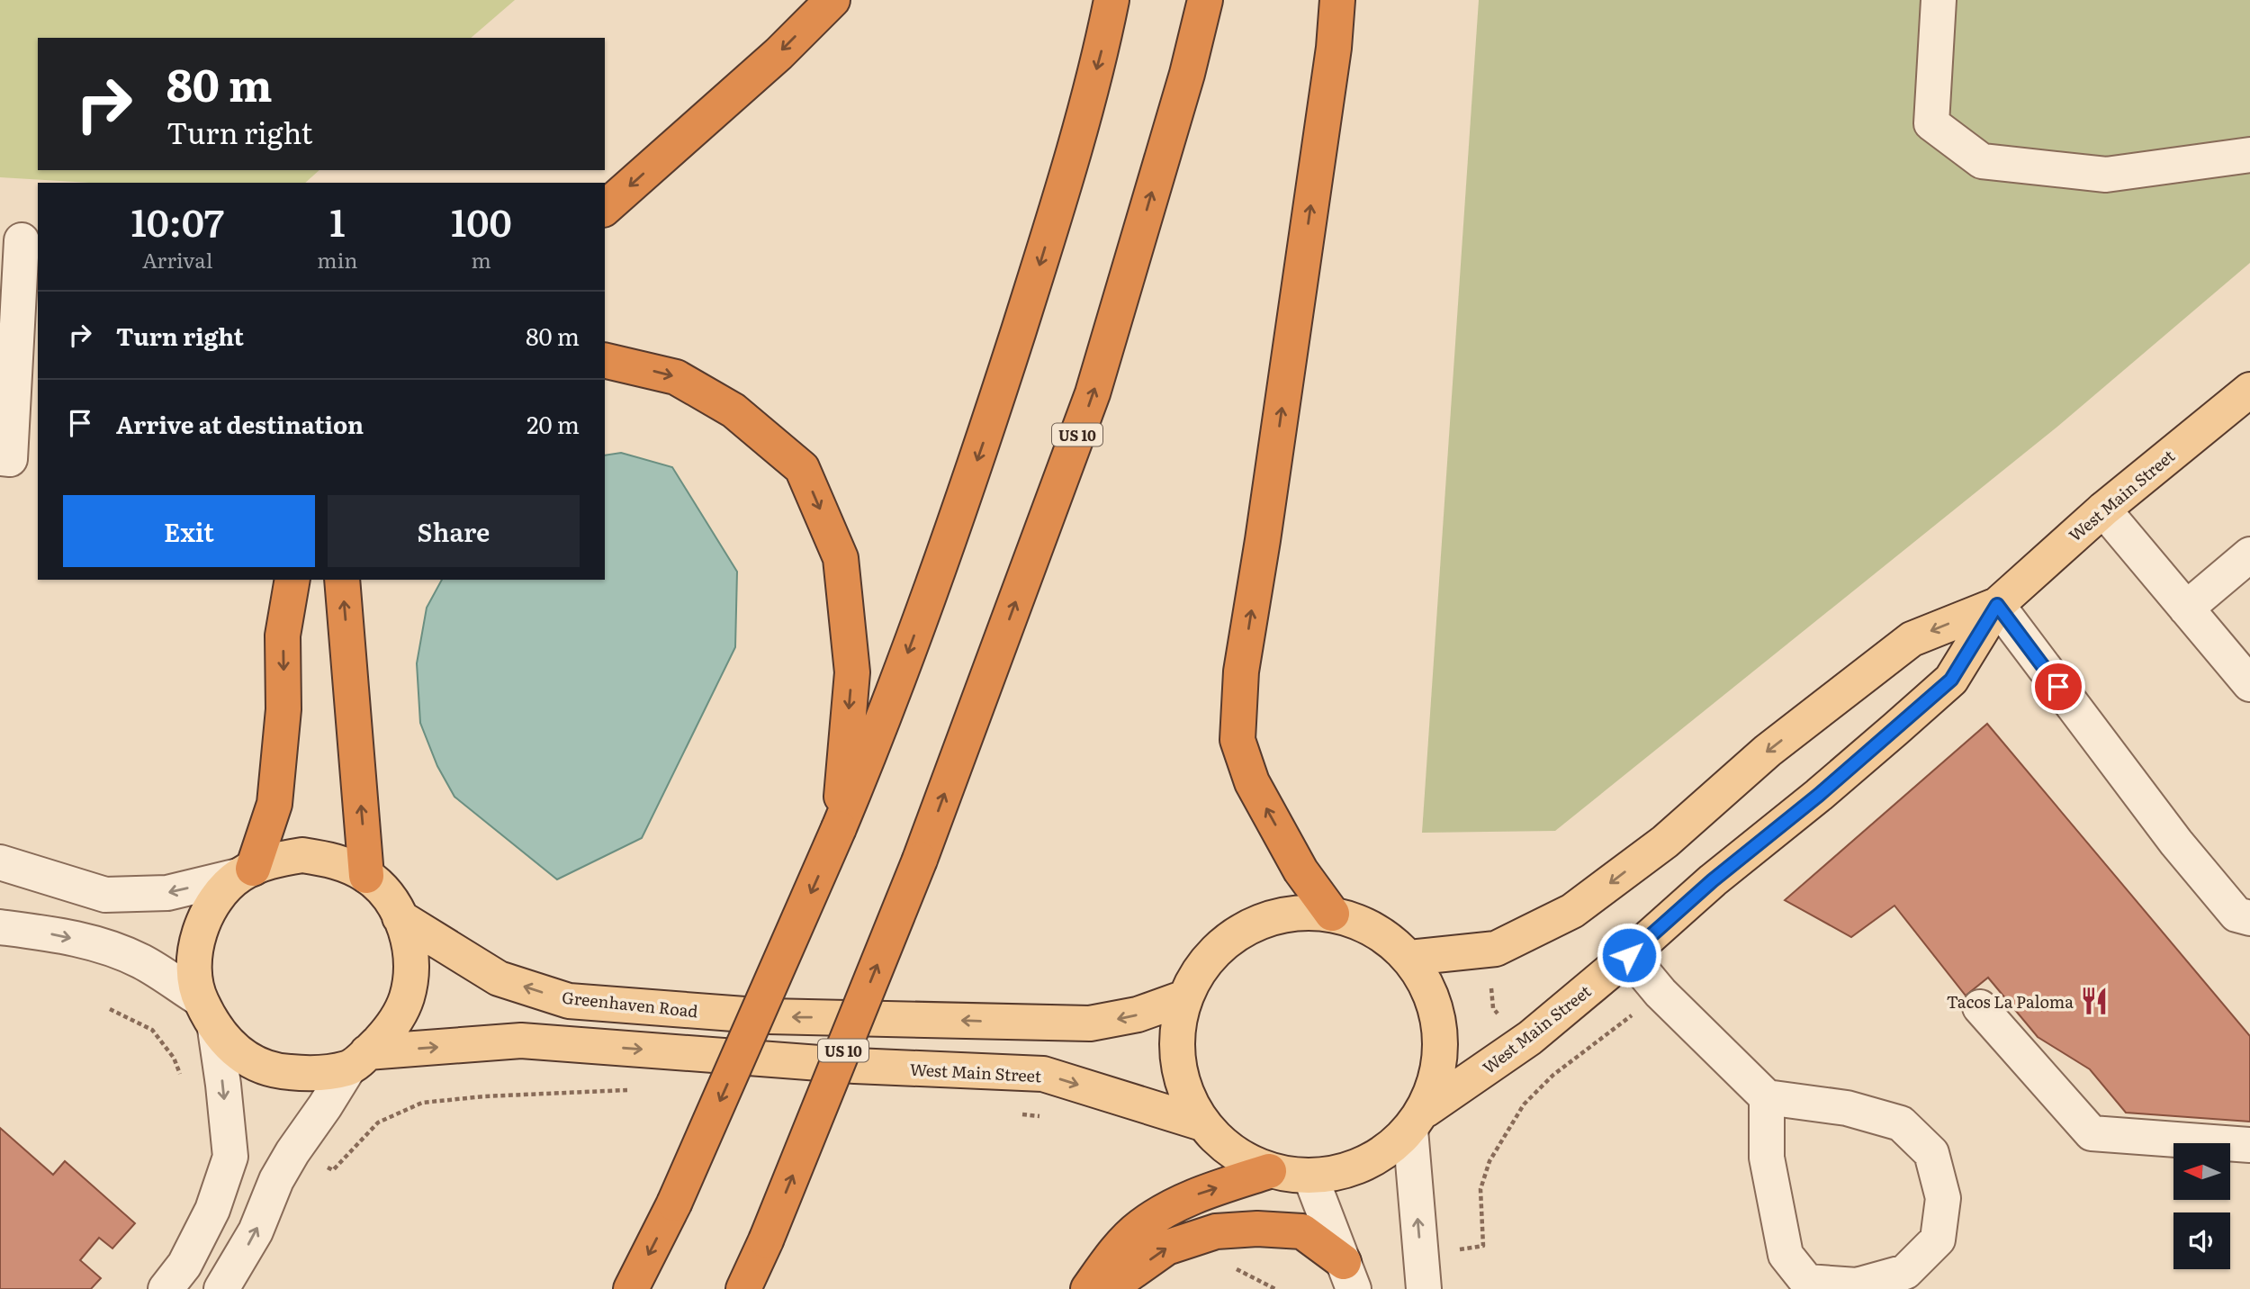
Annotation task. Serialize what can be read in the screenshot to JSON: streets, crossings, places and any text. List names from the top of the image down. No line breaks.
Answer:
{"streets":{"highway":["US 10"],"main road":["West Main Street","Greenhaven Road"]},"crossings":[["West Main Street","Greenhaven Road"]],"places":{"restaurant":["Tacos La Paloma"]},"north":"left","page":{"turn":["80 m","Turn right"],"eta":["10:07","Arrival","1","min","100","m"],"list":[{"name":"Turn right","value":"80 m"},{"name":"Arrive at destination","value":"20 m"}],"buttons":["Exit","Share"]}}
